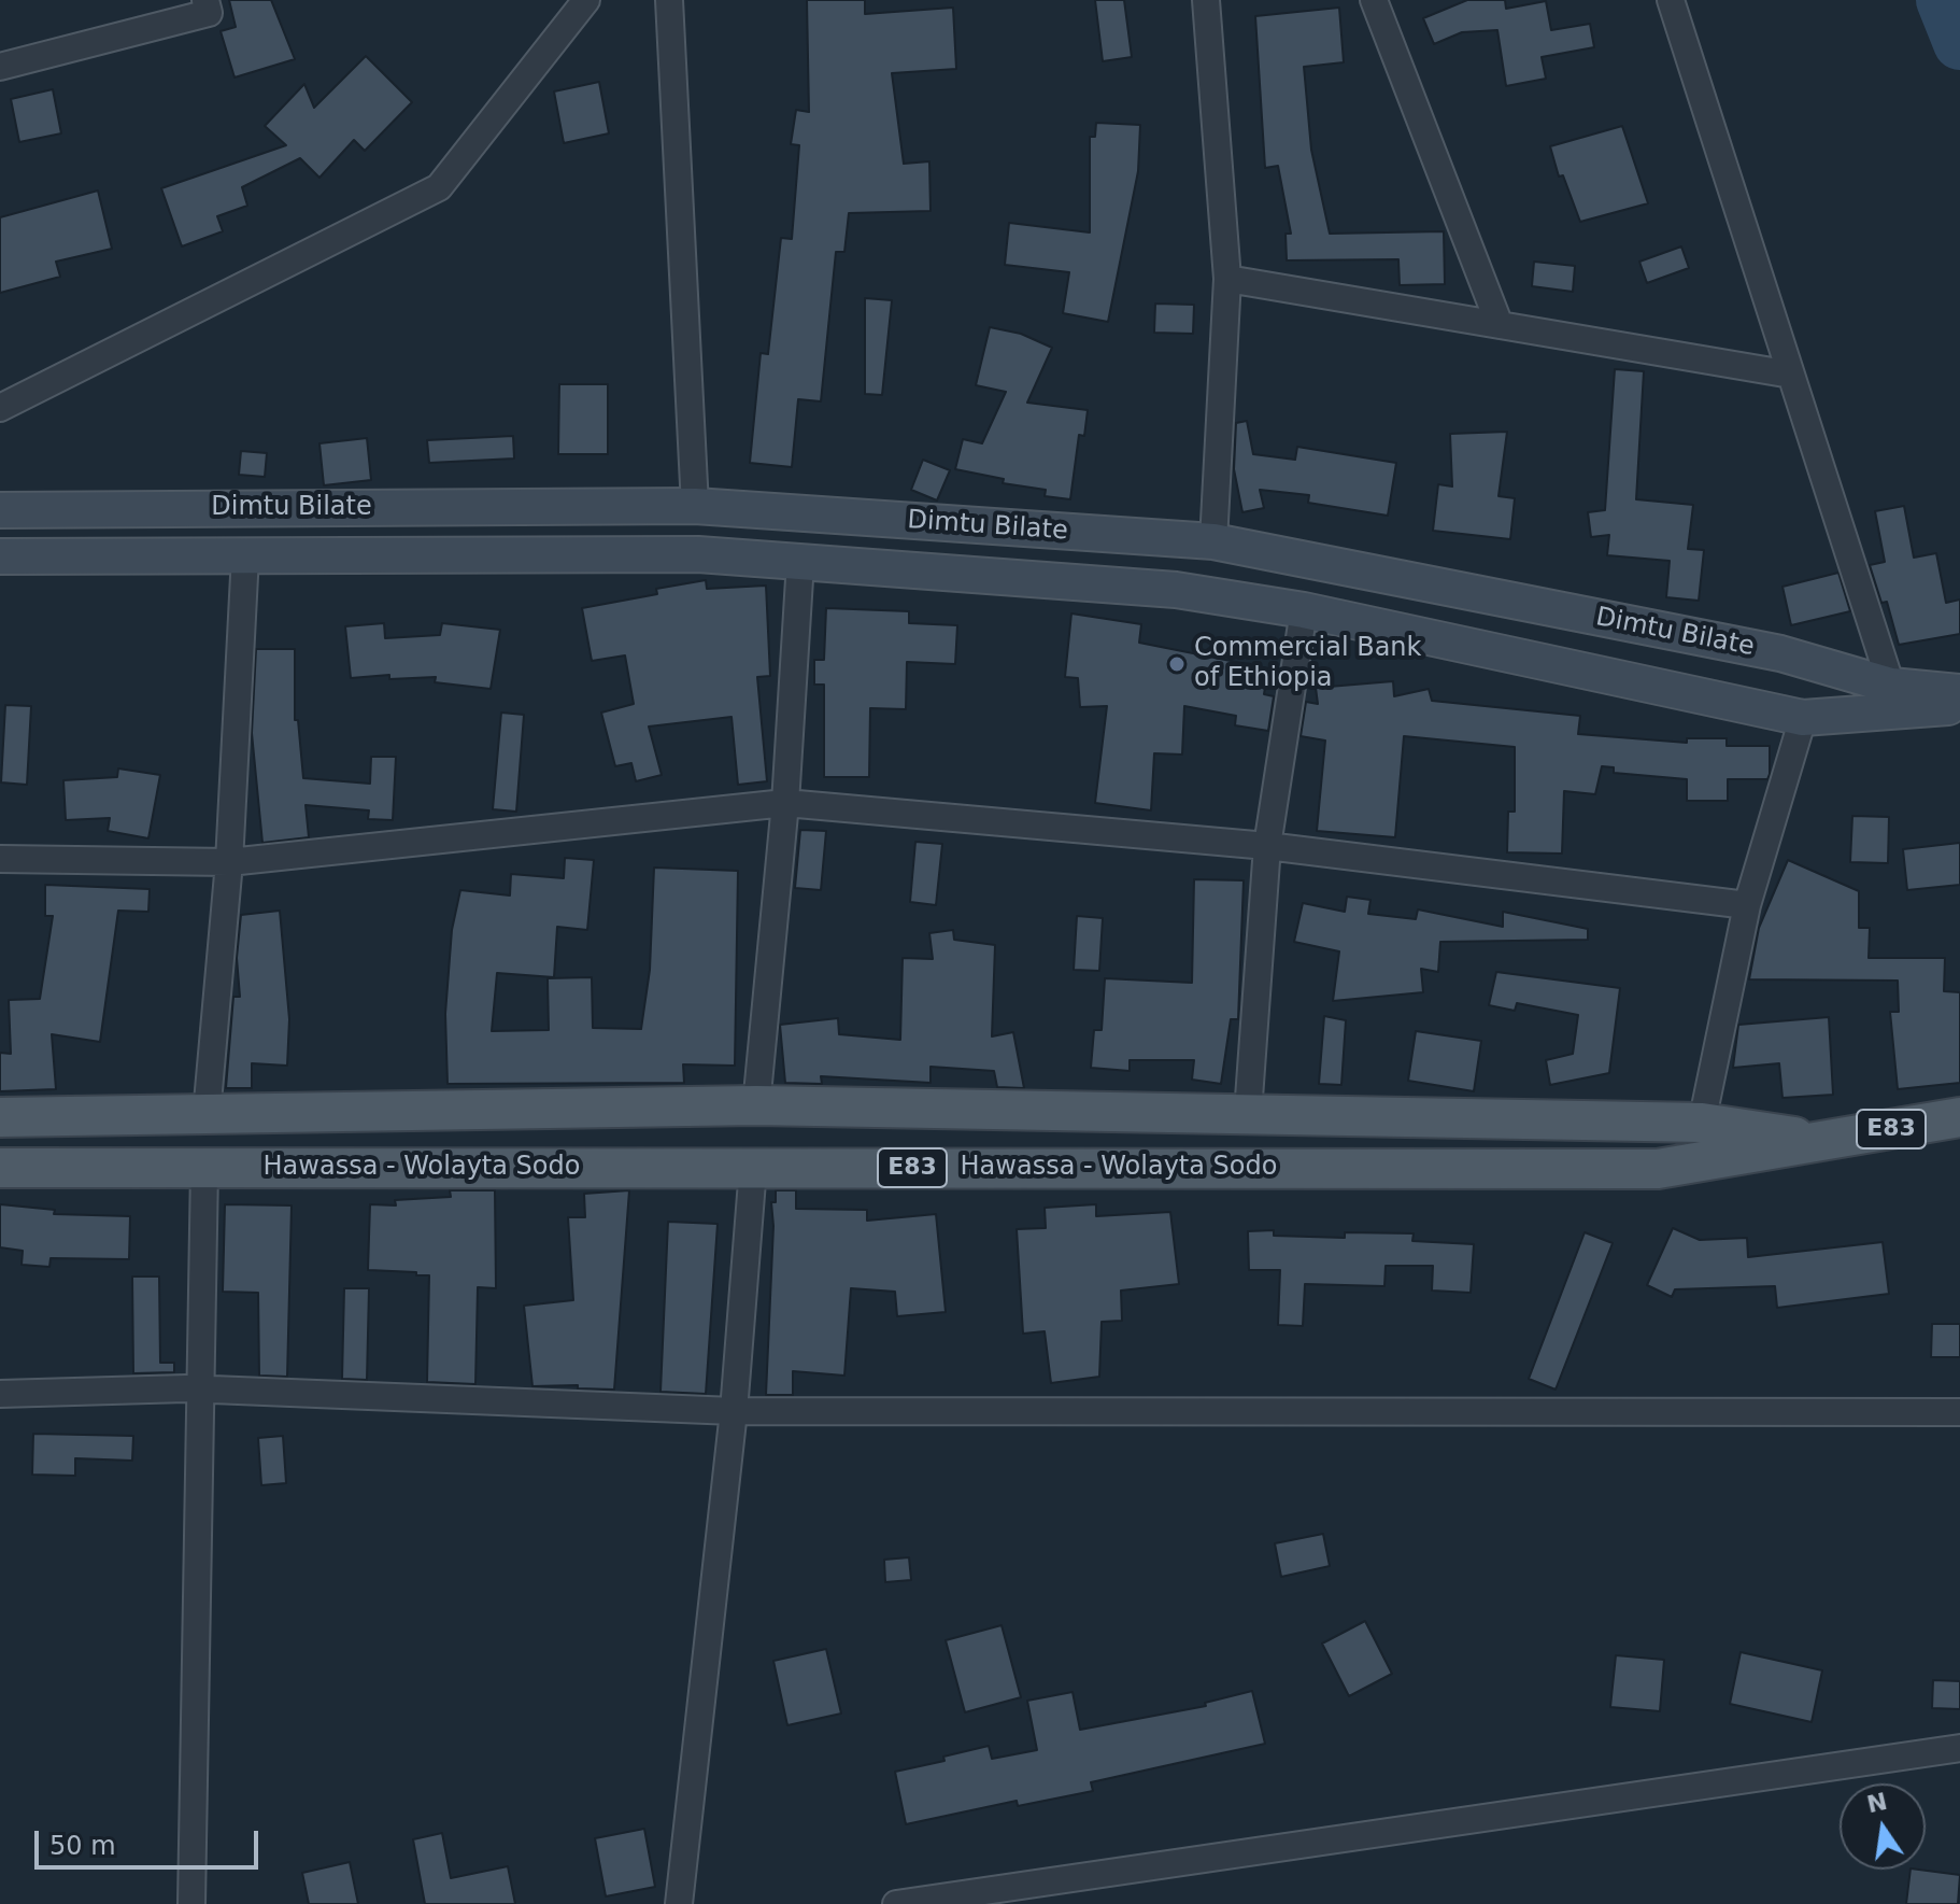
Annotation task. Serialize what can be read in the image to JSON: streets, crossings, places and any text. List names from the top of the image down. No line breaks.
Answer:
{"streets":{"main road":["Dimtu Bilate","E83","Hawassa - Wolayta Sodo"]},"places":["Commercial Bank of Ethiopia"],"scale_bar":"50 m","north":"top"}
